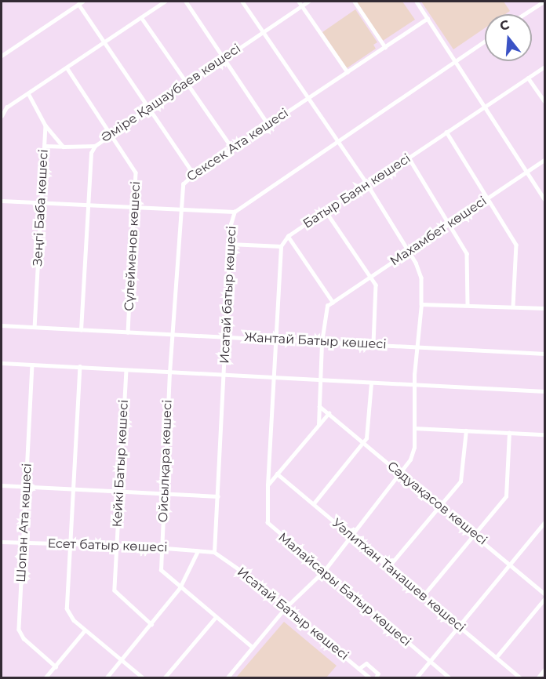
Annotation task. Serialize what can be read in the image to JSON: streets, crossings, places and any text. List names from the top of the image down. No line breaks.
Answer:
{"streets":{"street":["Әміре Қашаубаев көшесі","Сексек Ата көшесі","Батыр Баян көшесі","Зеңгі Баба көшесі","Махамбет көшесі","Сүлейменов көшесі","Исатай батыр көшесі","Жантай Батыр көшесі","Ойсылқара көшесі","Кейкі Батыр көшесі","Сәдуақасов көшесі","Шопан Ата көшесі","Есет батыр көшесі","Уәлитхан Танашев көшесі","Малайсары Батыр көшесі","Исатай Батыр көшесі"]},"crossings":[["Әміре Қашаубаев көшесі","Сүлейменов көшесі"],["Әміре Қашаубаев көшесі","Жантай Батыр көшесі"],["Сексек Ата көшесі","Жантай Батыр көшесі"],["Сексек Ата көшесі","Ойсылқара көшесі"],["Зеңгі Баба көшесі","Жантай Батыр көшесі"],["Сүлейменов көшесі","Жантай Батыр көшесі"],["Исатай батыр көшесі","Жантай Батыр көшесі"],["Исатай батыр көшесі","Есет батыр көшесі"],["Исатай батыр көшесі","Исатай Батыр көшесі"],["Ойсылқара көшесі","Есет батыр көшесі"],["Кейкі Батыр көшесі","Есет батыр көшесі"],["Шопан Ата көшесі","Есет батыр көшесі"],["Есет батыр көшесі","Исатай Батыр көшесі"]],"north":"top"}
